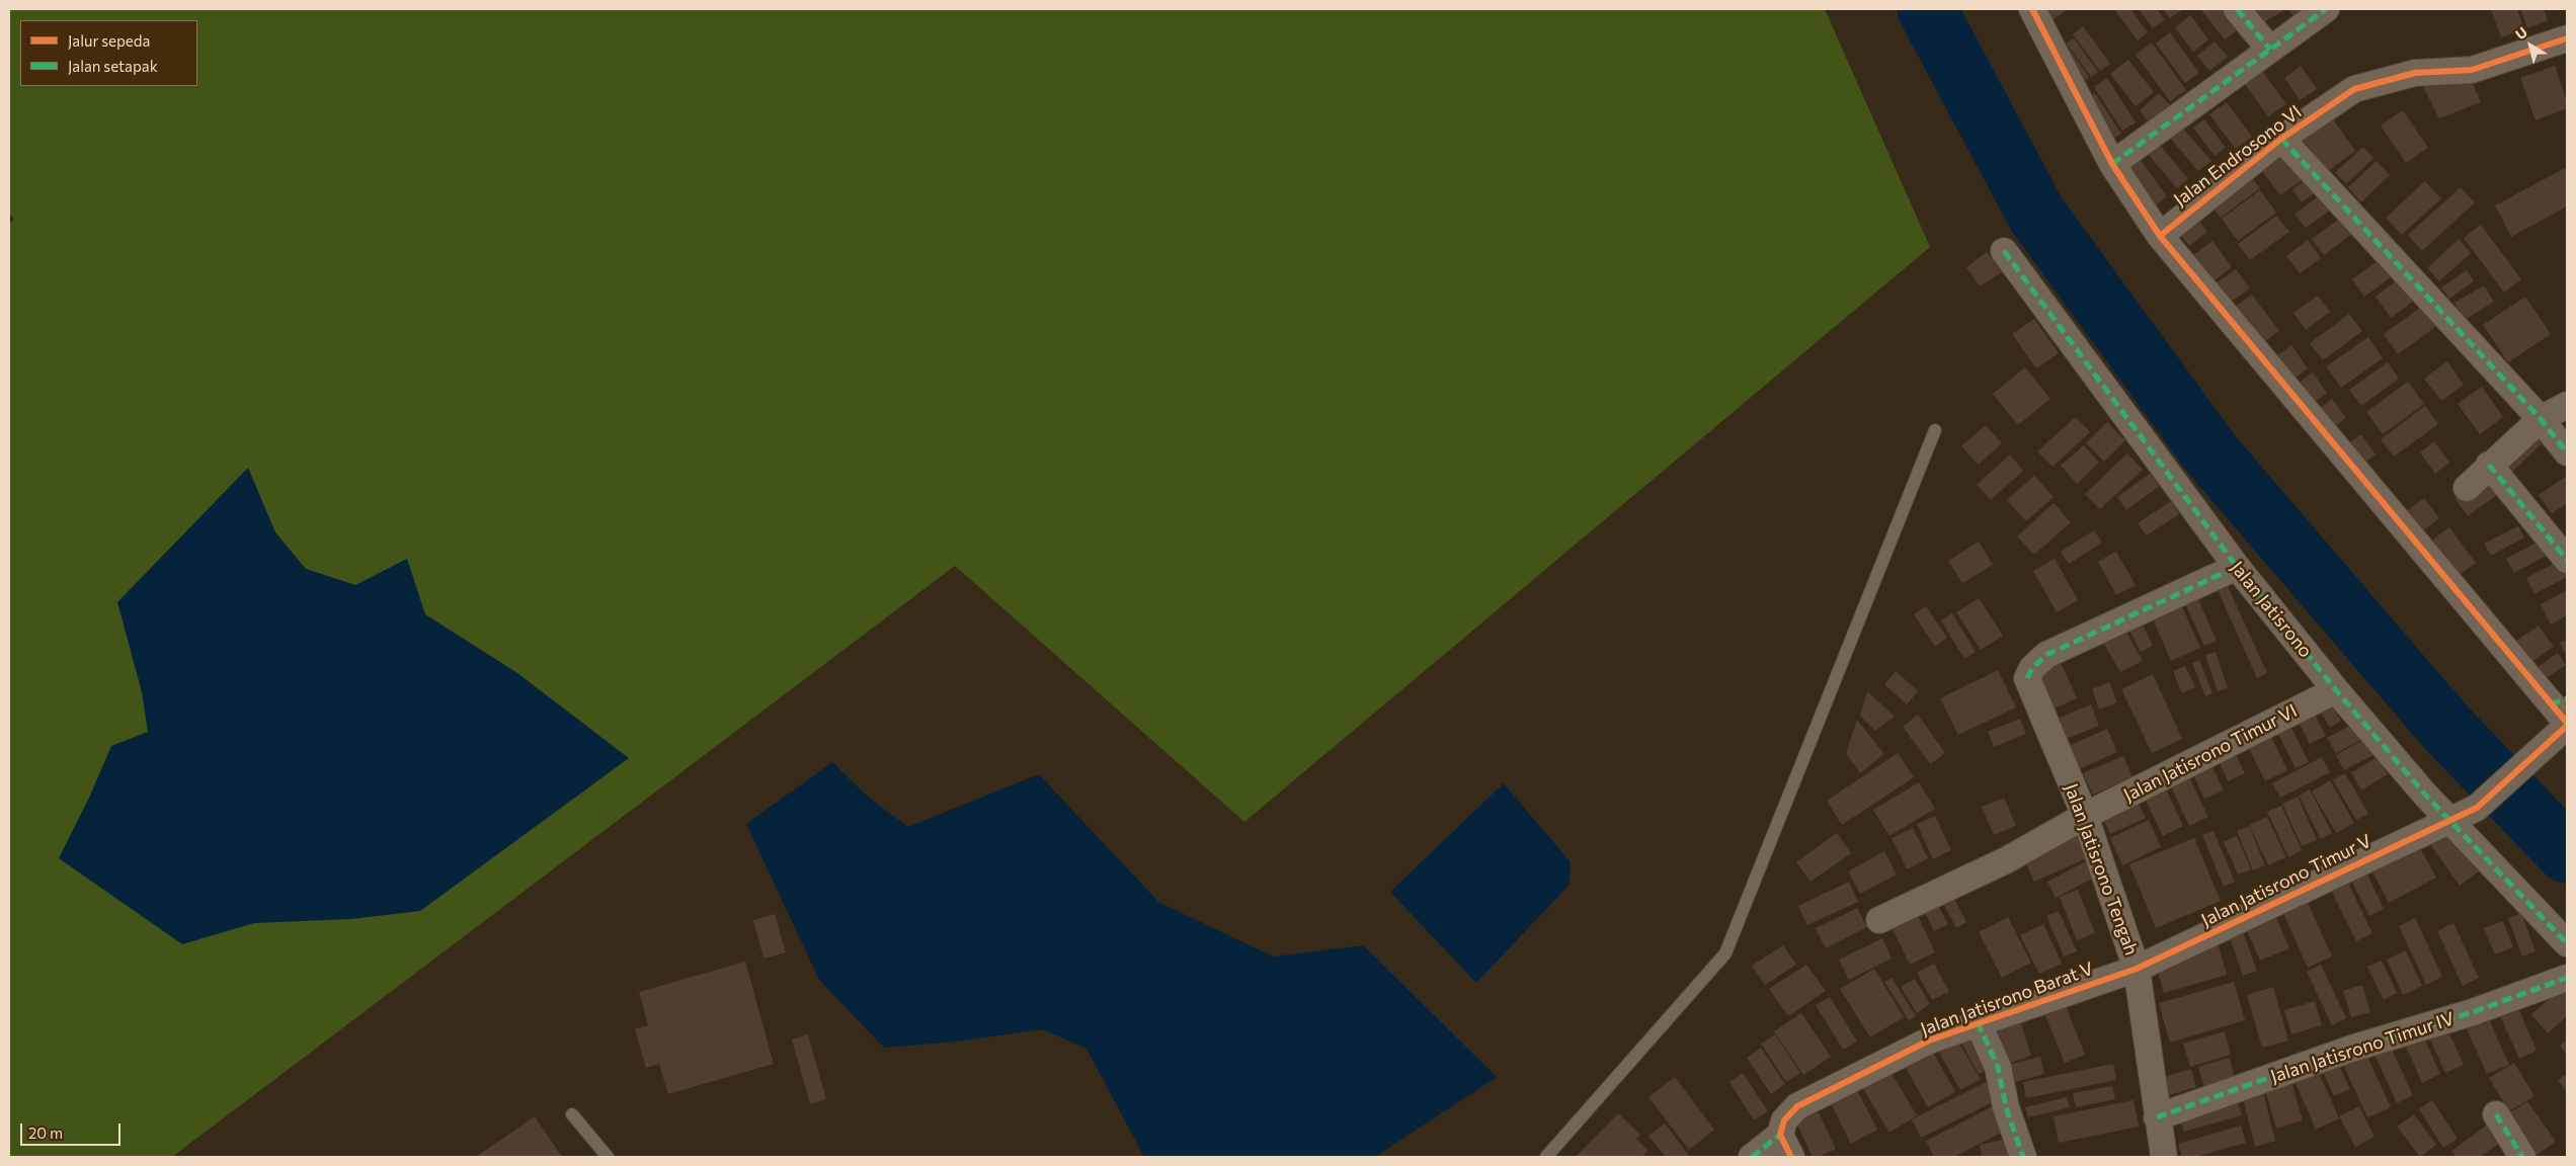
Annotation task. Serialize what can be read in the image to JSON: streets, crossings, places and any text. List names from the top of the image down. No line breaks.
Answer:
{"streets":{"street":["Jalan Endrosono VI","Jalan Jatisrono","Jalan Jatisrono Timur VI","Jalan Jatisrono Tengah","Jalan Jatisrono Timur V","Jalan Jatisrono Barat V","Jalan Jatisrono Timur IV"]},"crossings":[["Jalan Jatisrono","Jalan Jatisrono Timur VI"],["Jalan Jatisrono","Jalan Jatisrono Tengah"],["Jalan Jatisrono","Jalan Jatisrono Timur V"],["Jalan Jatisrono Timur VI","Jalan Jatisrono Tengah"],["Jalan Jatisrono Tengah","Jalan Jatisrono Timur V"],["Jalan Jatisrono Tengah","Jalan Jatisrono Barat V"],["Jalan Jatisrono Tengah","Jalan Jatisrono Timur IV"],["Jalan Jatisrono Timur V","Jalan Jatisrono Barat V"]],"legend":["Jalur sepeda","Jalan setapak"],"scale_bar":"20 m","north":"top left"}
